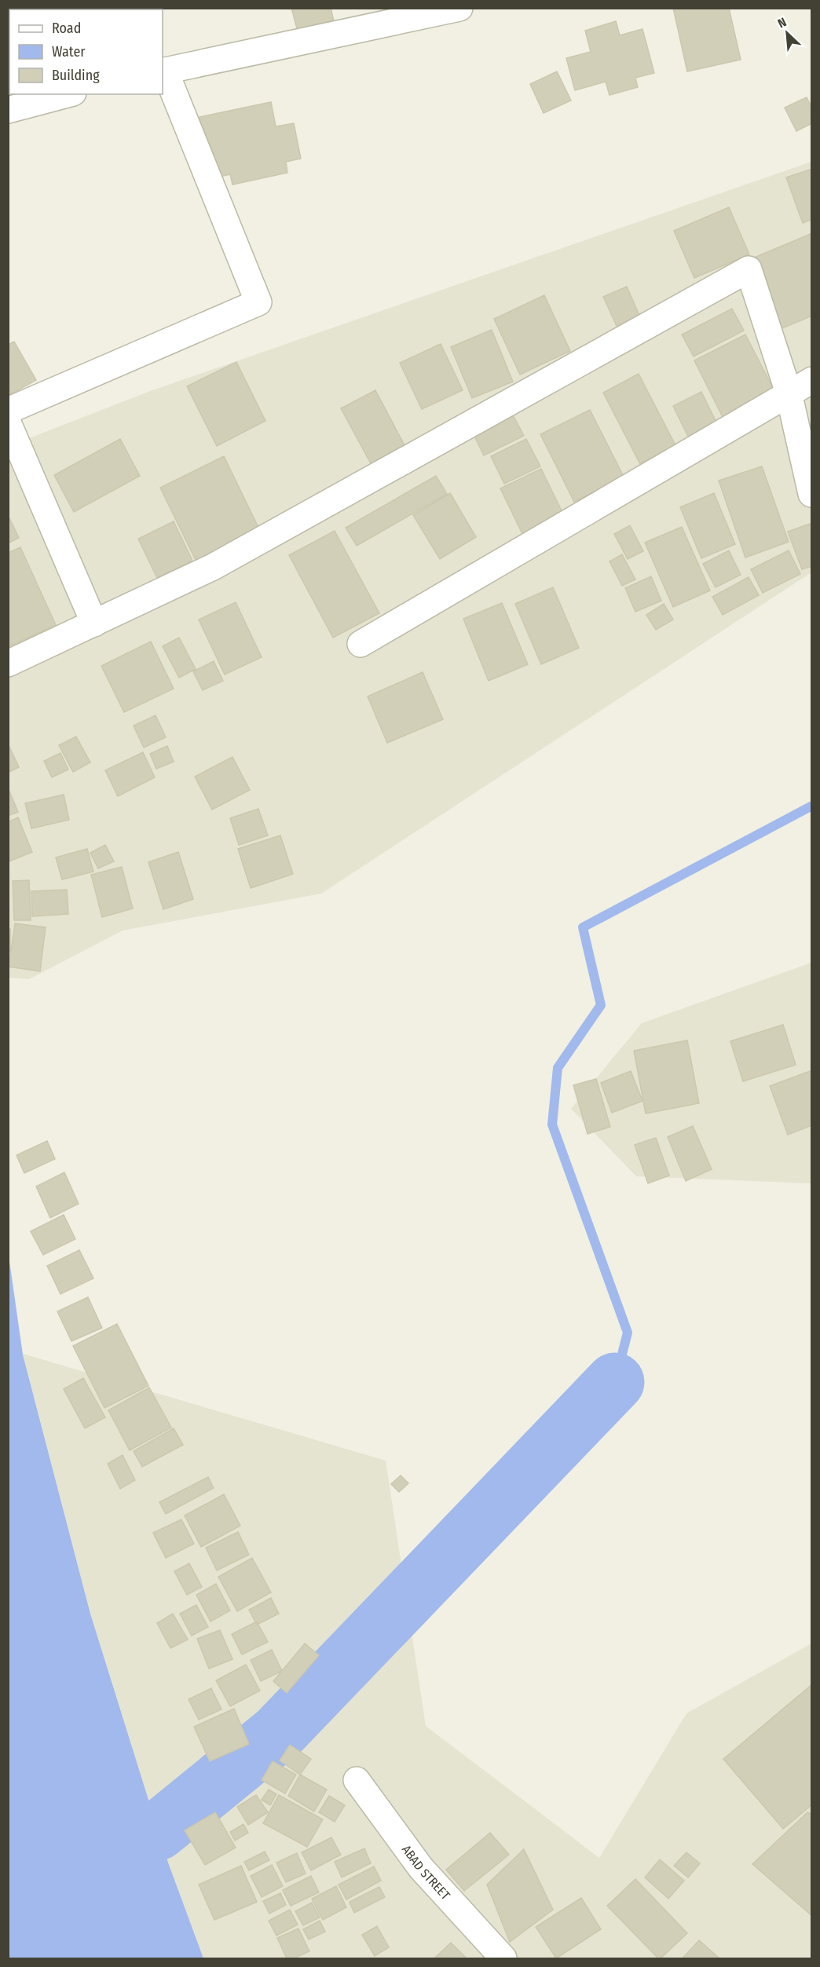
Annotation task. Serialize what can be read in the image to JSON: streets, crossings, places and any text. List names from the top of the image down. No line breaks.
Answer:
{"streets":{"street":["ABAD STREET"]},"legend":["Road","Water","Building"],"north":"top left"}
